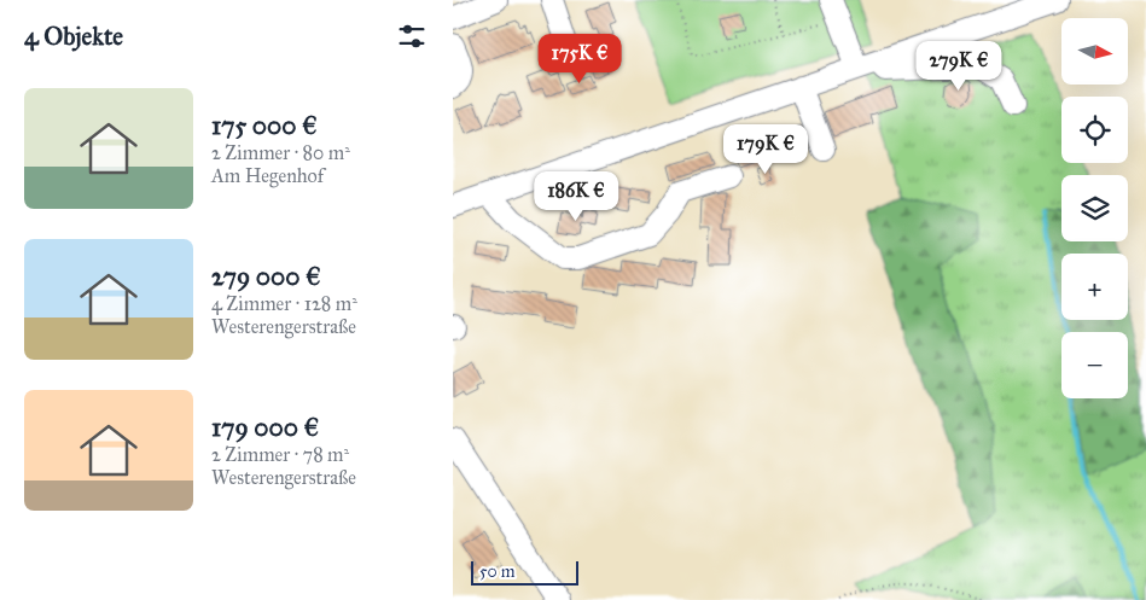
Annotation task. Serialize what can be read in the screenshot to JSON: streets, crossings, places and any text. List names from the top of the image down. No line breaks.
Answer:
{"scale_bar":"50 m","north":"right","page":{"heading":"4 Objekte","map_buttons":["+","−"],"price":["175K €","279K €","179K €","186K €"],"list":[{"name":"175 000 €","note":"2 Zimmer · 80 m² · Am Hegenhof"},{"name":"279 000 €","note":"4 Zimmer · 128 m² · Westerengerstraße"},{"name":"179 000 €","note":"2 Zimmer · 78 m² · Westerengerstraße"}],"scale":"50 m"}}
